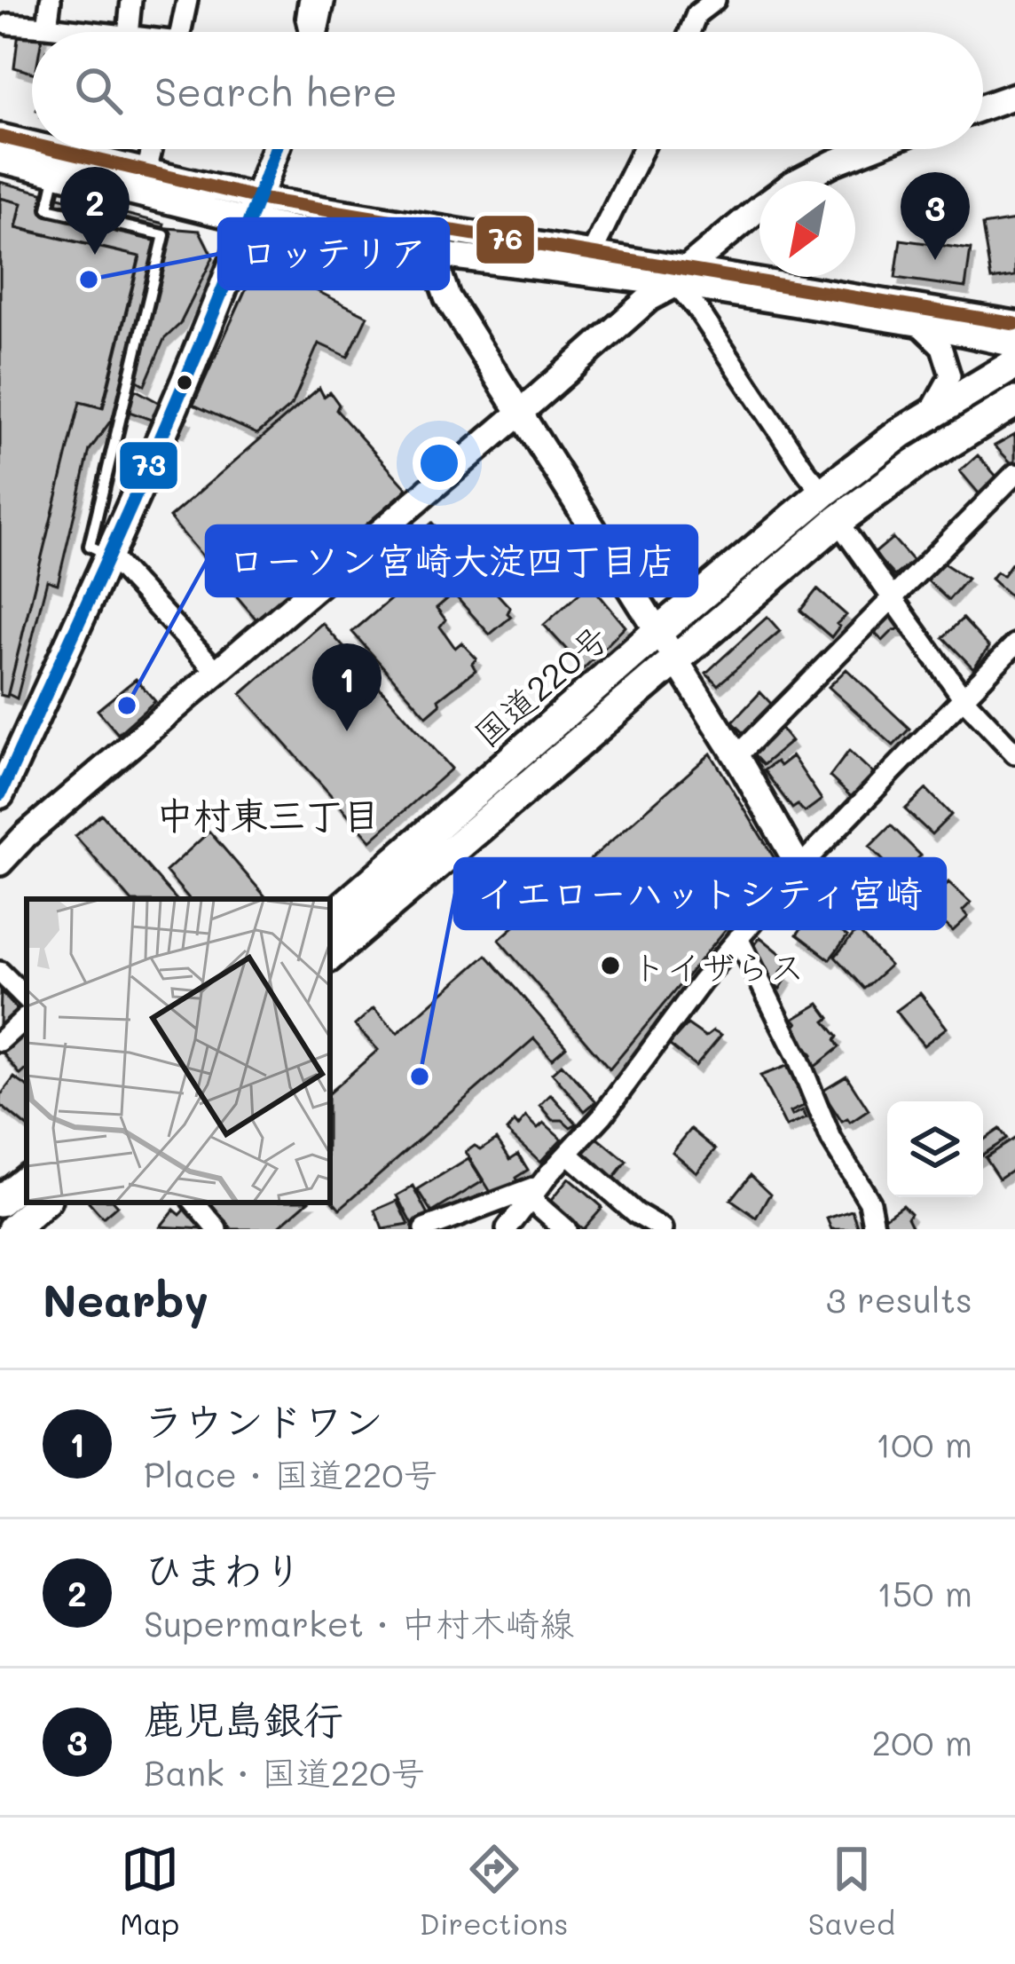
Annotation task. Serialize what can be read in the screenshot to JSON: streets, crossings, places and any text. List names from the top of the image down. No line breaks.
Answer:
{"streets":{"highway":["国道220号"]},"districts":["中村東三丁目"],"places":["ロッテリア","ローソン宮崎大淀四丁目店","トイザらス","イエローハットシティ宮崎"],"lines":["transit line 76","transit line 73"],"north":"bottom left","page":{"search":"Search here","pins":["2","3","1"],"heading":["Nearby","3 results"],"list":[{"mark":"1","name":"ラウンドワン","note":"Place · 国道220号","value":"100 m"},{"mark":"2","name":"ひまわり","note":"Supermarket · 中村木崎線","value":"150 m"},{"mark":"3","name":"鹿児島銀行","note":"Bank · 国道220号","value":"200 m"}],"nav":["Map","Directions","Saved"]}}
